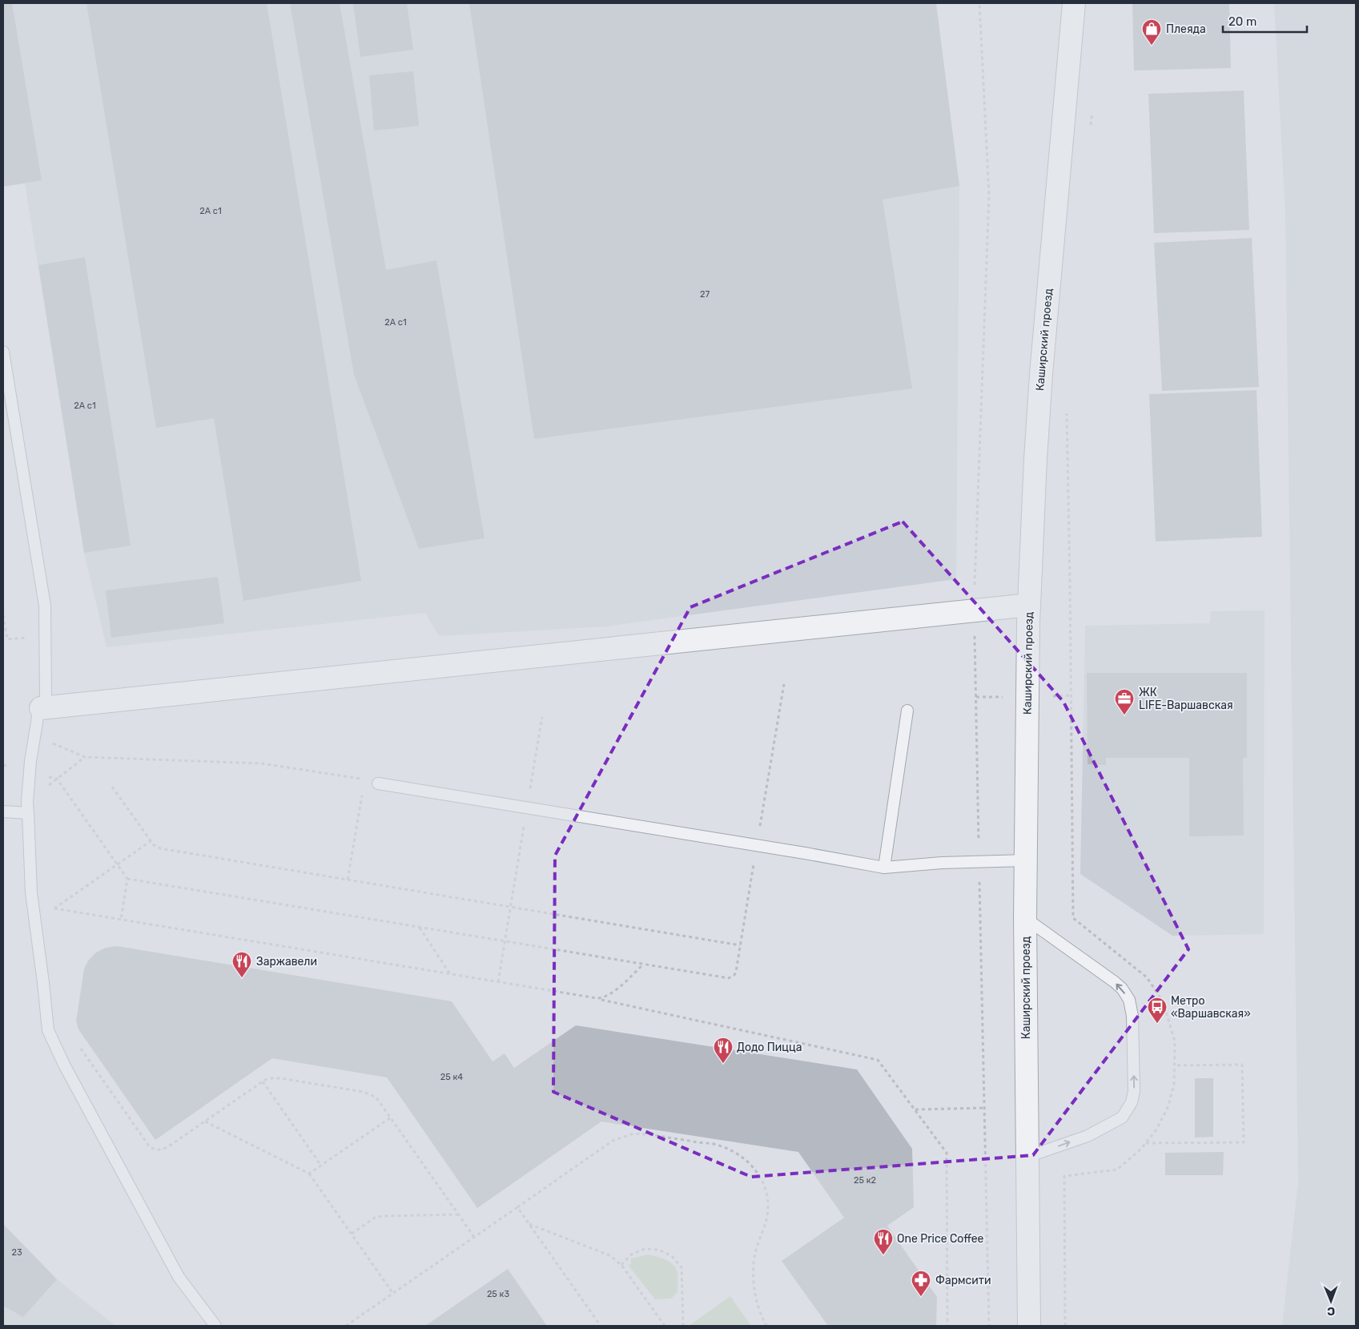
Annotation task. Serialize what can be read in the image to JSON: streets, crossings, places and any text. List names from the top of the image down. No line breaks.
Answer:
{"streets":{"street":["Каширский проезд"]},"places":{"shop":["Плеяда"],"office":["ЖК LIFE-Варшавская"],"restaurant":["Заржавели","Додо Пицца","One Price Coffee"],"bus stop":["Метро «Варшавская»"],"pharmacy":["Фармсити"]},"house_numbers":["2А с1","27","2А с1","2А с1","25 к4","25 к2","23","25 к3"],"scale_bar":"20 m","north":"bottom"}
